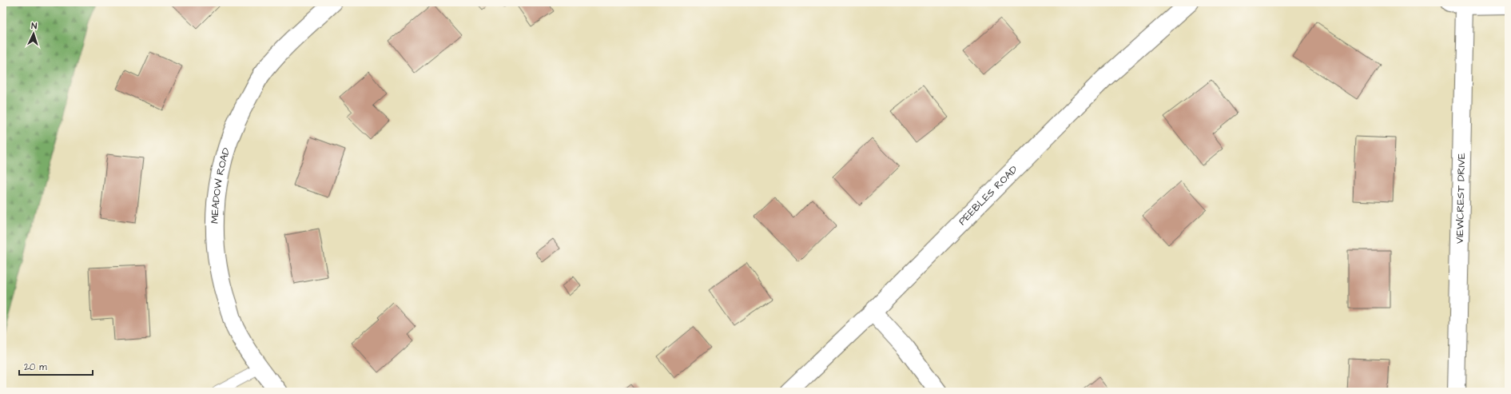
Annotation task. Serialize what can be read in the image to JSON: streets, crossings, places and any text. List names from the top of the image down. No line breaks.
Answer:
{"streets":{"street":["MEADOW ROAD","PEEBLES ROAD","VIEWCREST DRIVE"]},"scale_bar":"20 m","north":"top"}
